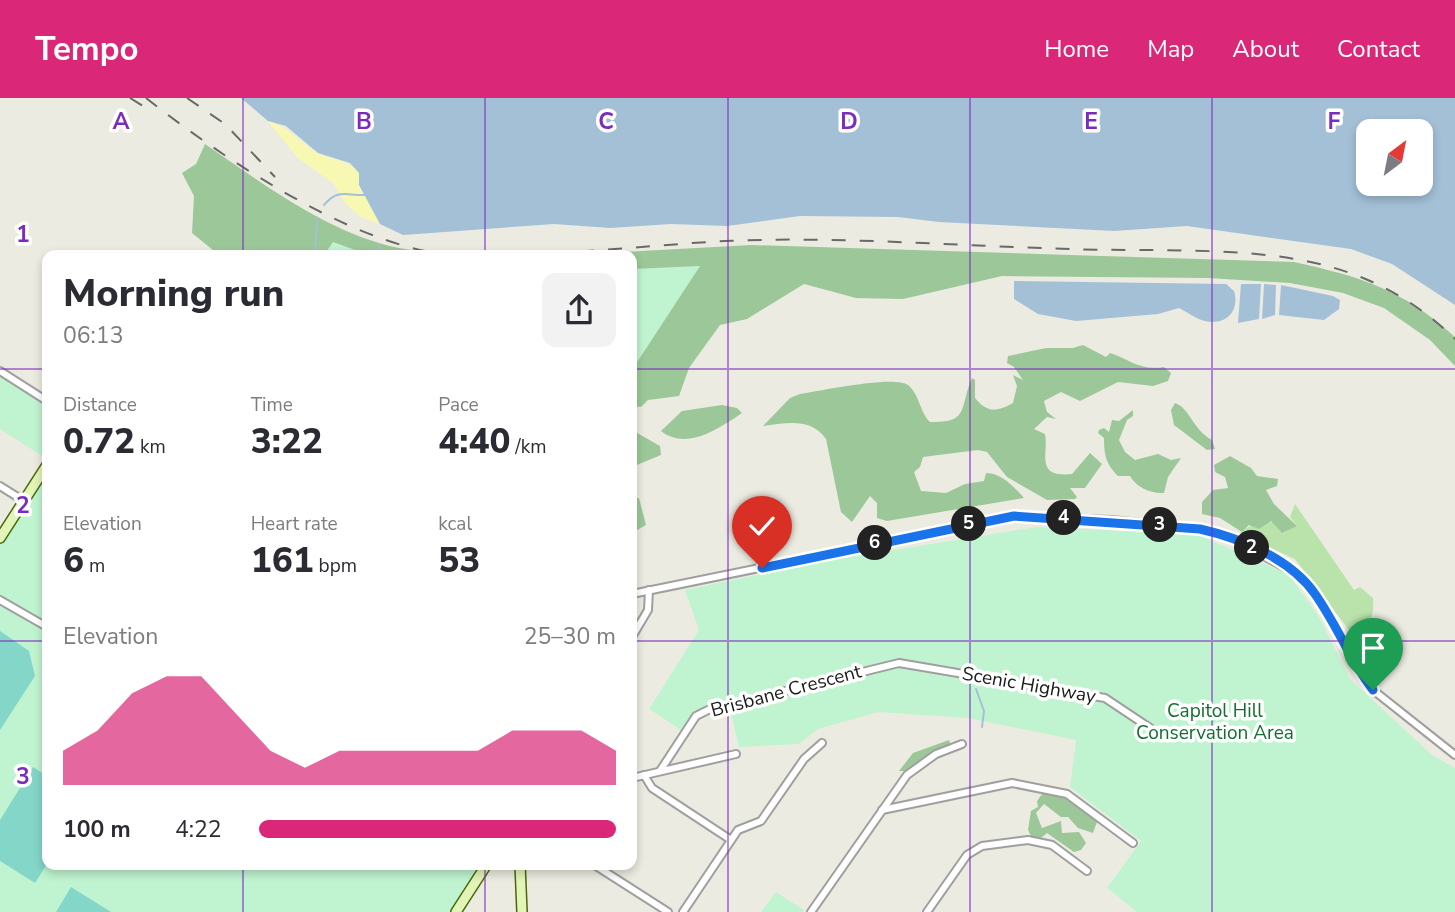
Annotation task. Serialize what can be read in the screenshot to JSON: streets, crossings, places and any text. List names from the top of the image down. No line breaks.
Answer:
{"streets":{"street":["Scenic Highway","Brisbane Crescent"]},"crossings":[["Scenic Highway","Brisbane Crescent"]],"parks":["Capitol Hill Conservation Area"],"north":"top right","page":{"header":"Tempo","nav":["Home","Map","About","Contact"],"heading":["Morning run","06:13"],"stats":[["Distance","0.72 km"],["Time","3:22"],["Pace","4:40 /km"],["Elevation","6 m"],["Heart rate","161 bpm"],["kcal","53"]],"pins":["4","5","3","6","2"],"chart":["Elevation","25–30 m"],"list":[{"name":"100 m","note":"4:22"}]},"grid":{"columns":["A","B","C","D","E","F"],"rows":["1","2","3"]}}
